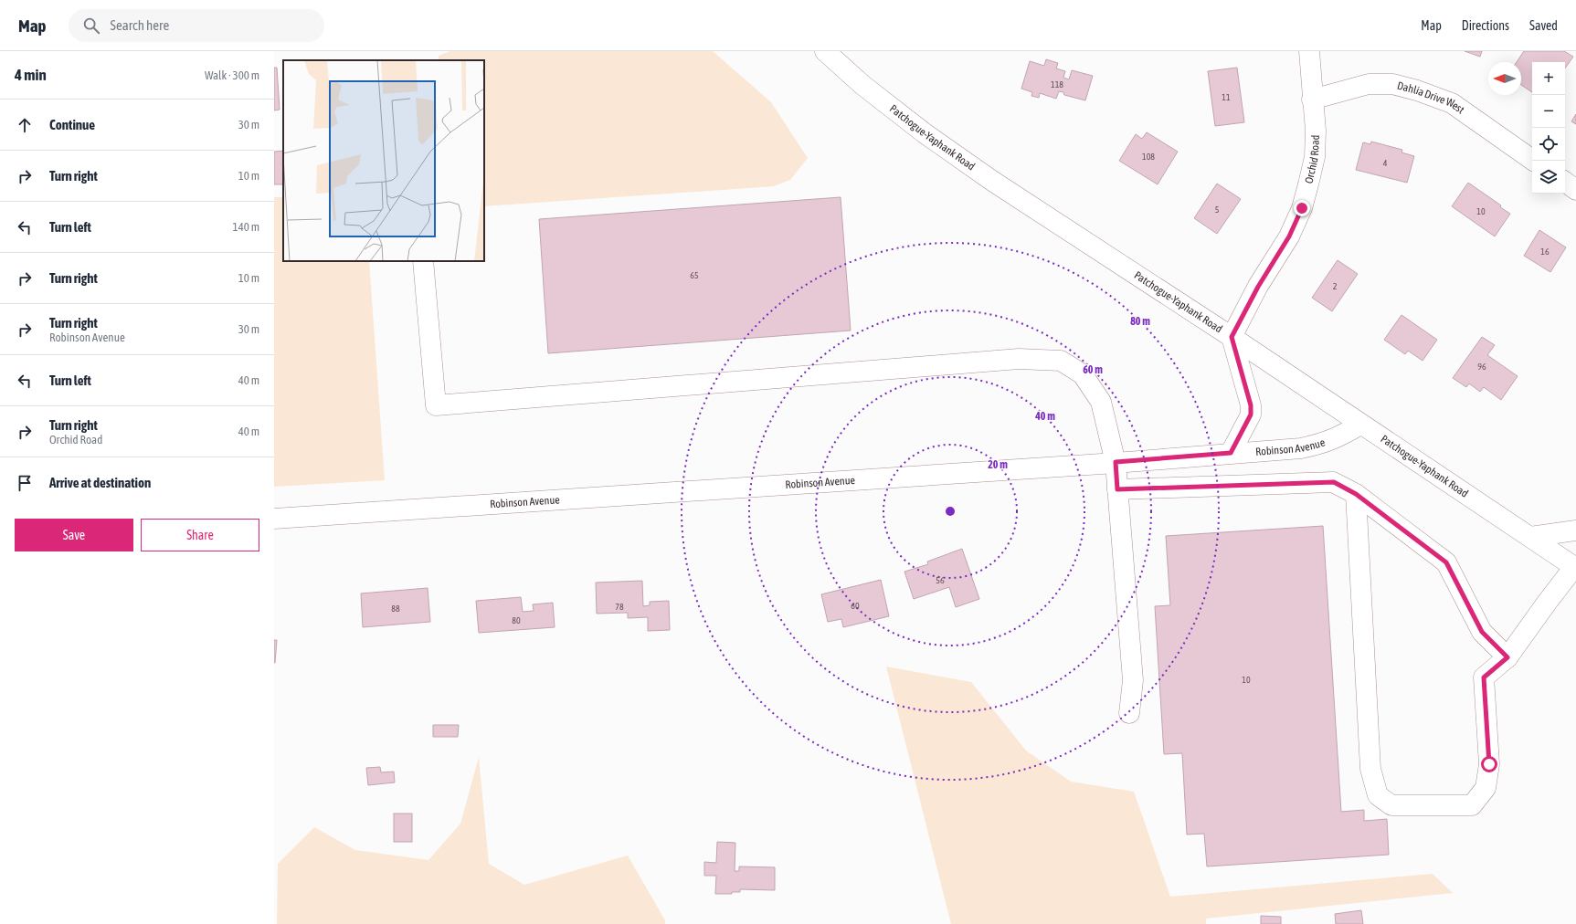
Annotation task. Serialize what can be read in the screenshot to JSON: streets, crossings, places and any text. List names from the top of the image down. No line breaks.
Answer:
{"streets":{"street":["Dahlia Drive West","Patchogue-Yaphank Road","Orchid Road","Robinson Avenue"]},"crossings":[["Dahlia Drive West","Orchid Road"],["Patchogue-Yaphank Road","Orchid Road"],["Patchogue-Yaphank Road","Robinson Avenue"]],"house_numbers":["118","11","108","4","5","10","16","65","2","96","56","60","78","88","80","10"],"north":"left","page":{"header":"Map","search":"Search here","nav":["Map","Directions","Saved"],"heading":["4 min","Walk · 300 m"],"map_buttons":["+","−"],"list":[["Continue","30 m"],["Turn right","10 m"],["Turn left","140 m"],["Turn right","10 m"],["Turn right","Robinson Avenue","30 m"],["Turn left","40 m"],["Turn right","Orchid Road","40 m"],"Arrive at destination"],"buttons":["Save","Share"]},"rings":["80 m","60 m","40 m","20 m"]}
